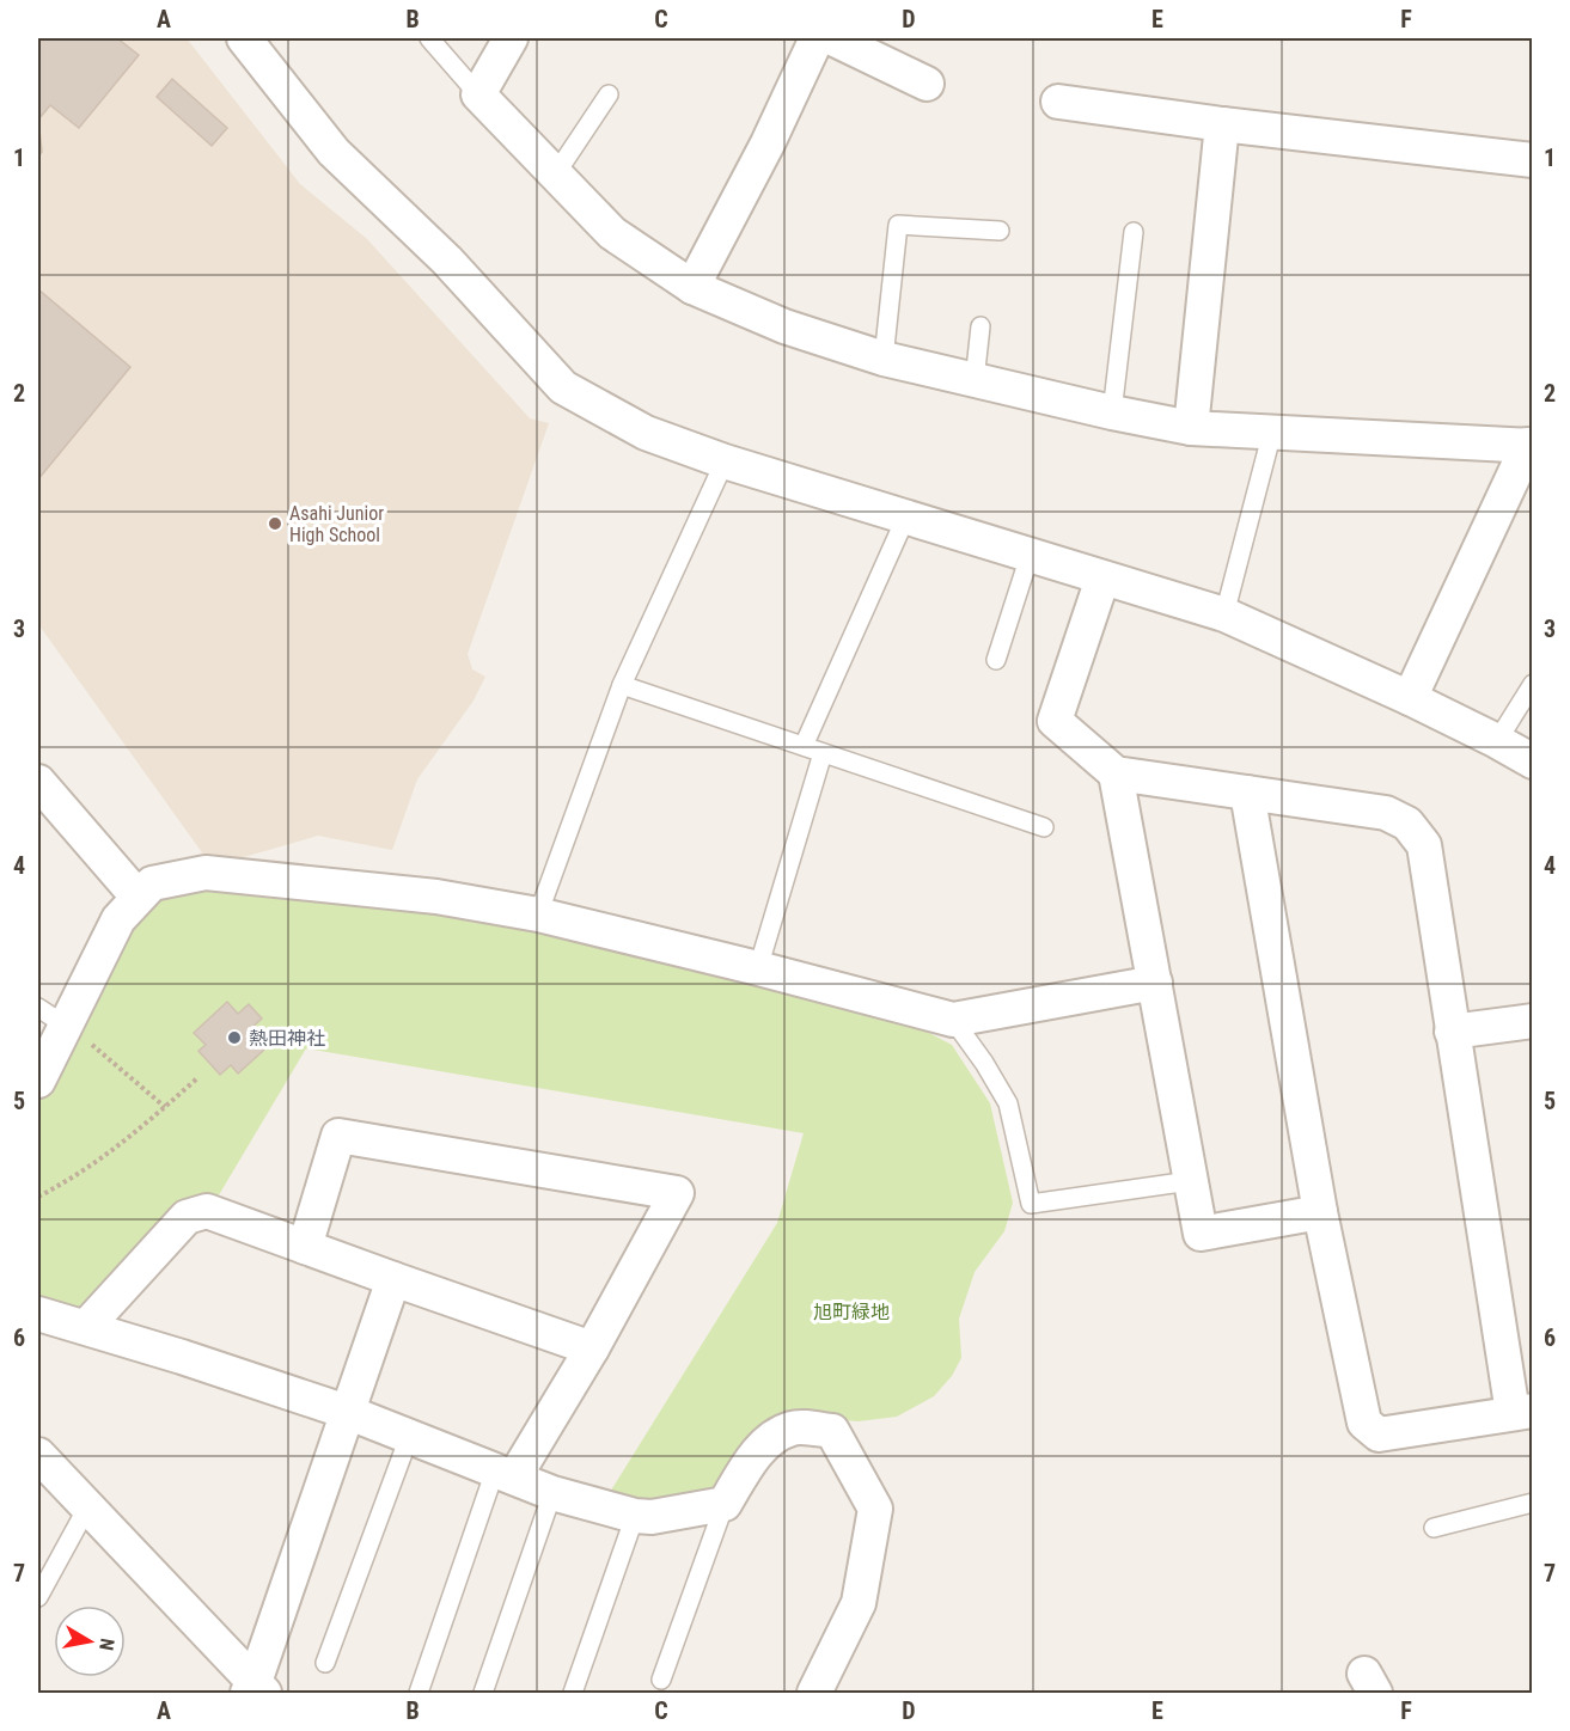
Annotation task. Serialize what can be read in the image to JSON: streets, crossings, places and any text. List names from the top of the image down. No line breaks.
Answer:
{"parks":["旭町緑地"],"places":["Asahi Junior High School","熱田神社"],"north":"right","grid":{"columns":["A","B","C","D","E","F"],"rows":["1","2","3","4","5","6","7"]}}
